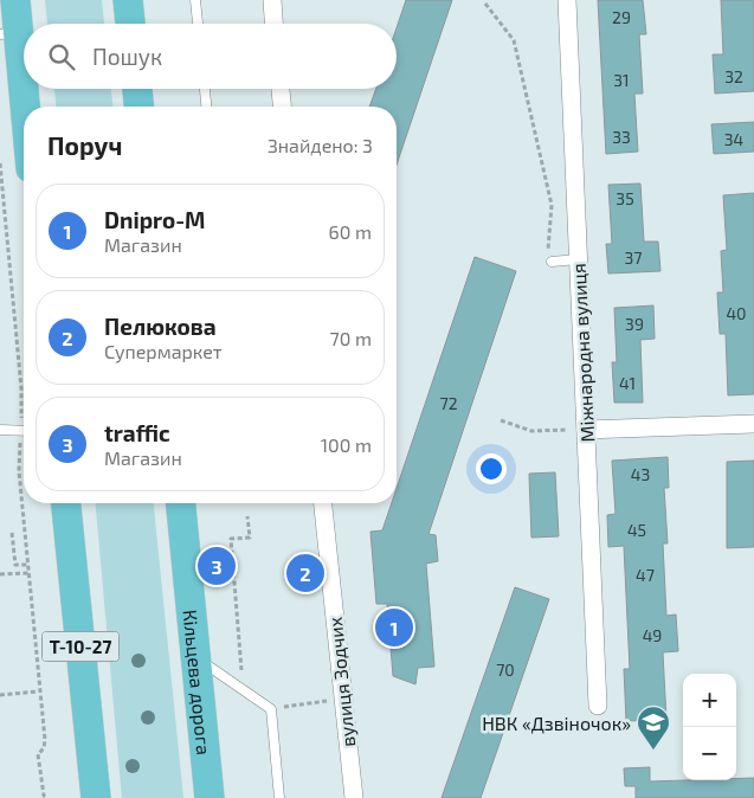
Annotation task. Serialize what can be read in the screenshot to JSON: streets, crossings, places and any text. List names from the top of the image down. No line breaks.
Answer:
{"streets":{"highway":["Т-10-27","Кільцева дорога"],"street":["Міжнародна вулиця","вулиця Зодчих"]},"places":{"school or university":["НВК «Дзвіночок»"]},"house_numbers":["29","32","31","33","34","35","37","40","39","41","72","43","45","47","49","70"],"page":{"search":"Пошук","heading":["Поруч","Знайдено: 3"],"list":[{"mark":"1","name":"Dnipro-M","note":"Магазин","value":"60 m"},{"mark":"2","name":"Пелюкова","note":"Супермаркет","value":"70 m"},{"mark":"3","name":"traffic","note":"Магазин","value":"100 m"}],"pins":["3","2","1"],"map_buttons":["+","−"]}}
